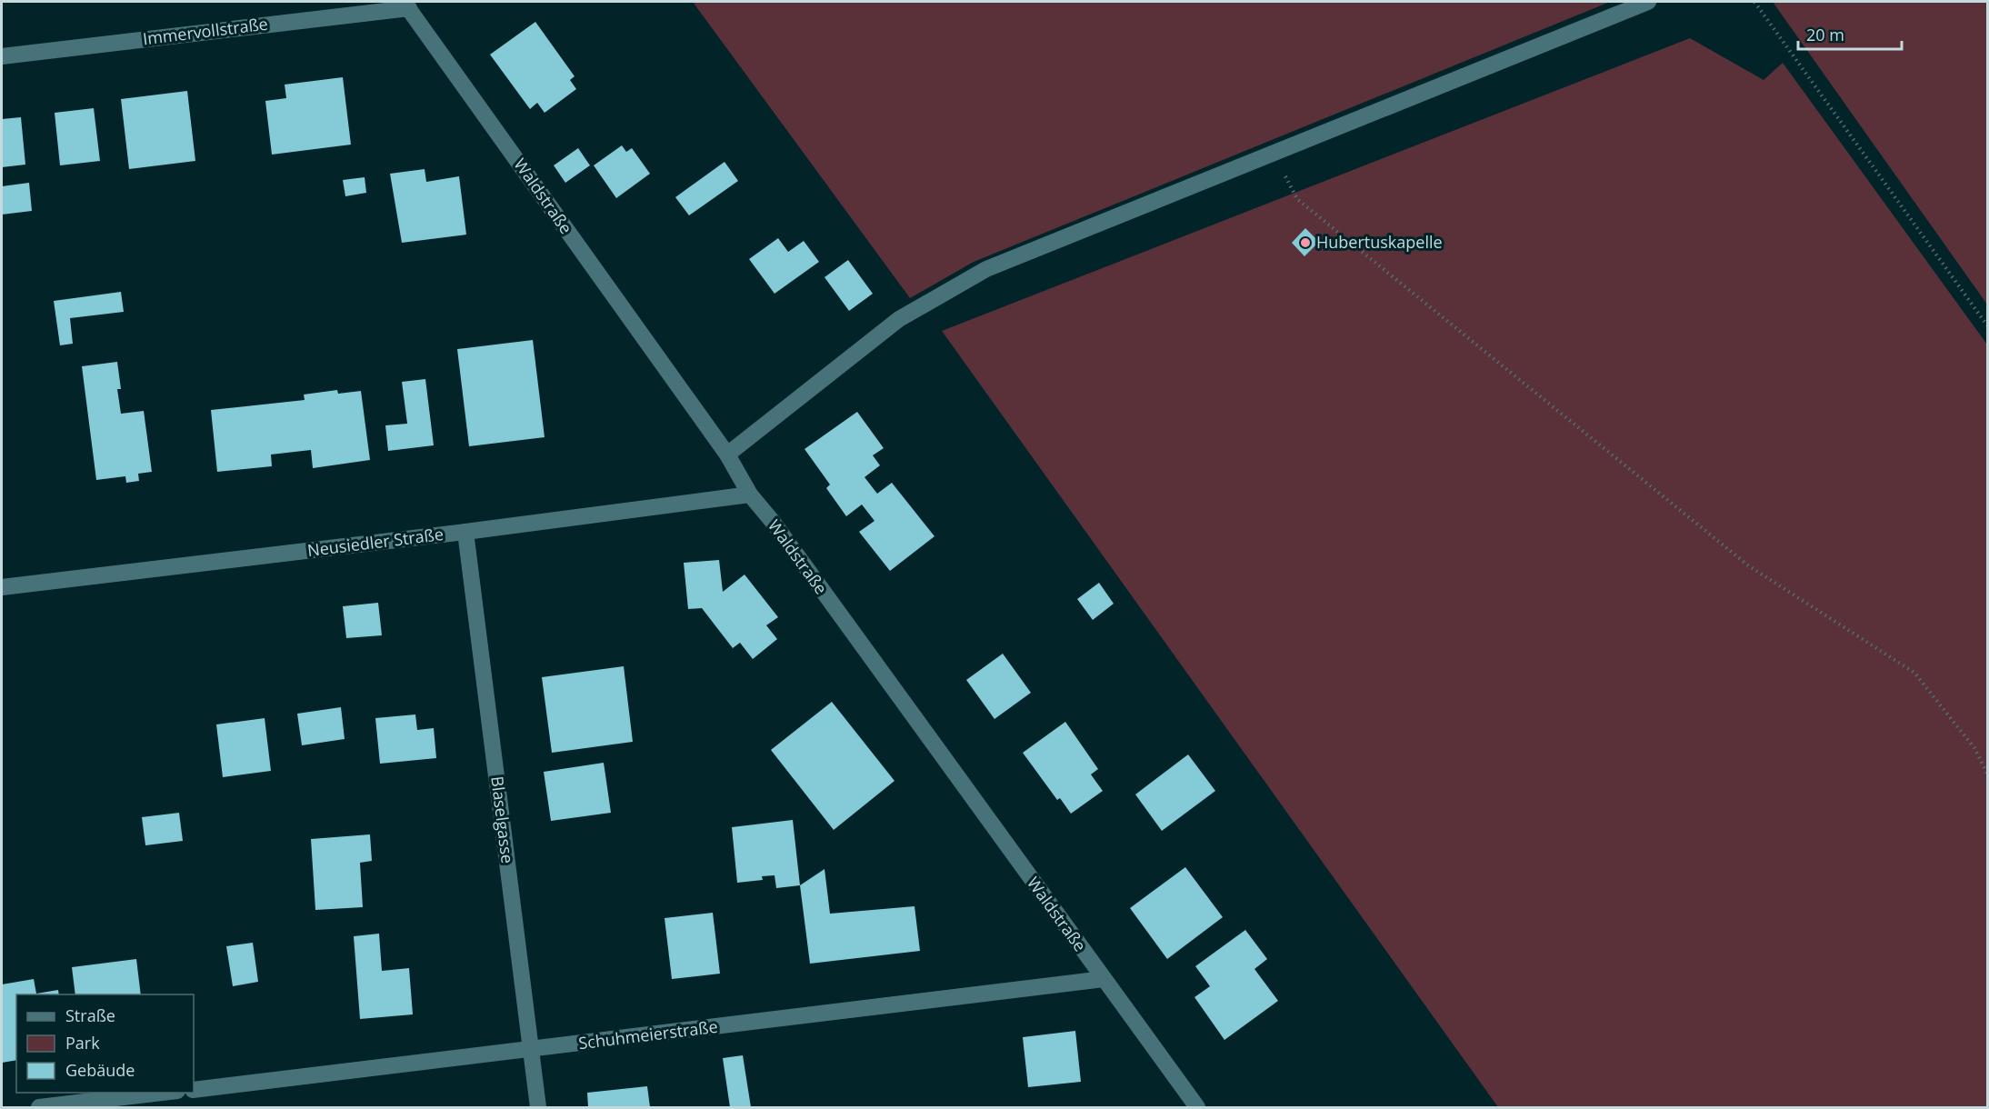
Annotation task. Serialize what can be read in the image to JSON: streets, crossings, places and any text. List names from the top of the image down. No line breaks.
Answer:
{"streets":{"street":["Immervollstraße","Waldstraße","Neusiedler Straße","Blaselgasse","Schuhmeierstraße"]},"crossings":[["Immervollstraße","Waldstraße"],["Waldstraße","Neusiedler Straße"],["Waldstraße","Schuhmeierstraße"],["Neusiedler Straße","Blaselgasse"],["Blaselgasse","Schuhmeierstraße"]],"places":["Hubertuskapelle"],"legend":["Straße","Park","Gebäude"],"scale_bar":"20 m"}
